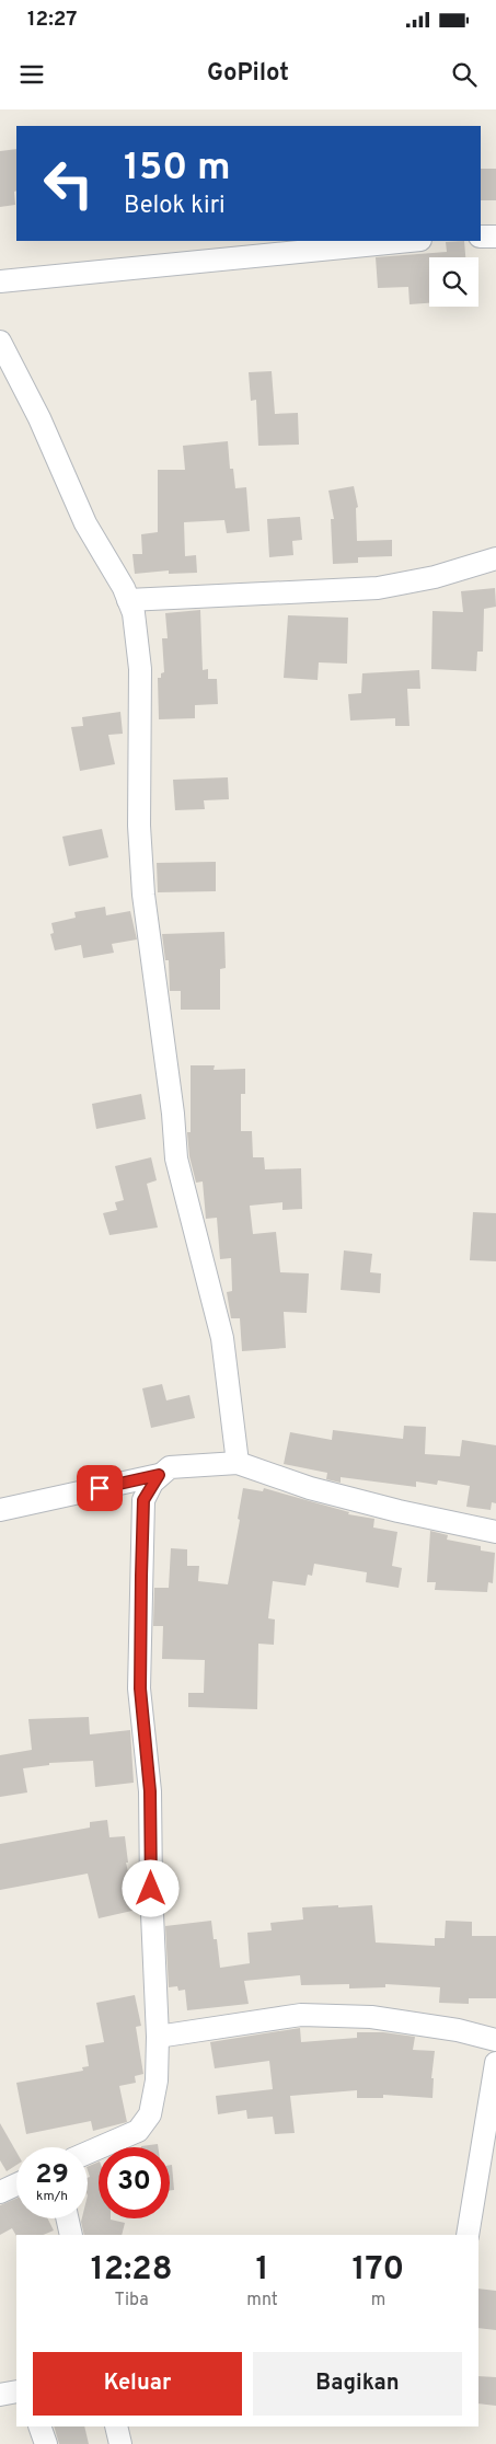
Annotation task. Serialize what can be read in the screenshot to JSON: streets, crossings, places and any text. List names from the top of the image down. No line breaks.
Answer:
{"page":{"status":"12:27","header":"GoPilot","turn":["150 m","Belok kiri"],"speed":"29 km/h","limit":"30","eta":["12:28","Tiba","1","mnt","170","m"],"buttons":["Keluar","Bagikan"]}}
